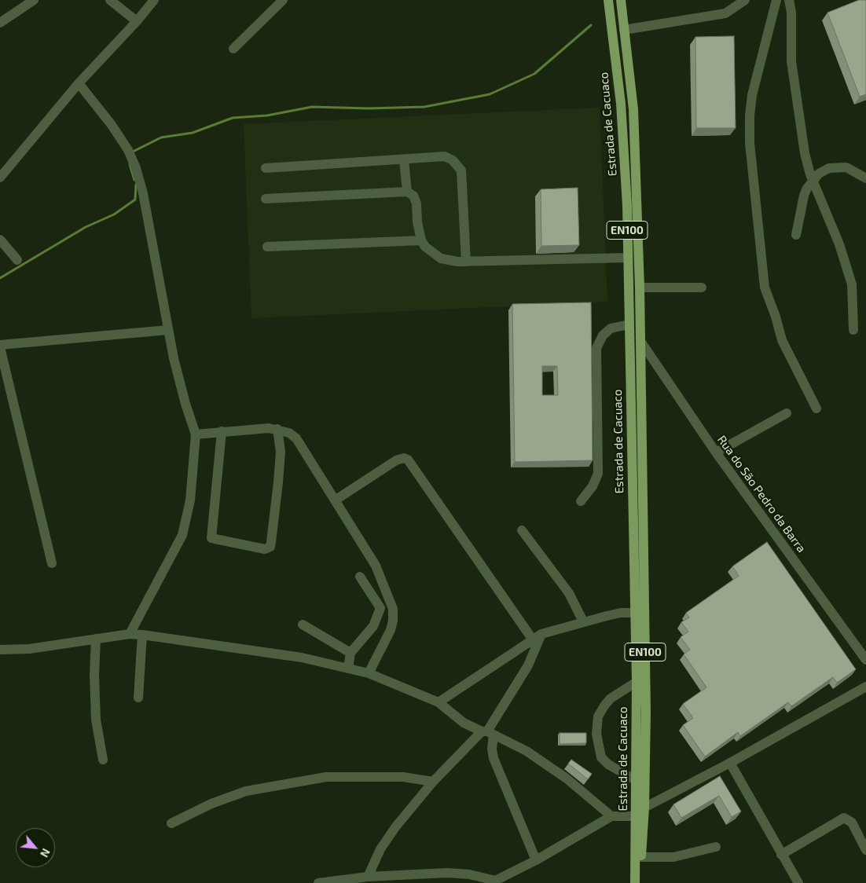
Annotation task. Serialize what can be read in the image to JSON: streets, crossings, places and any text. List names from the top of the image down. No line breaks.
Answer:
{"streets":{"main road":["Estrada de Cacuaco","EN100"],"street":["Rua do São Pedro da Barra"]},"crossings":[["Estrada de Cacuaco","Rua do São Pedro da Barra"]],"north":"bottom right"}
